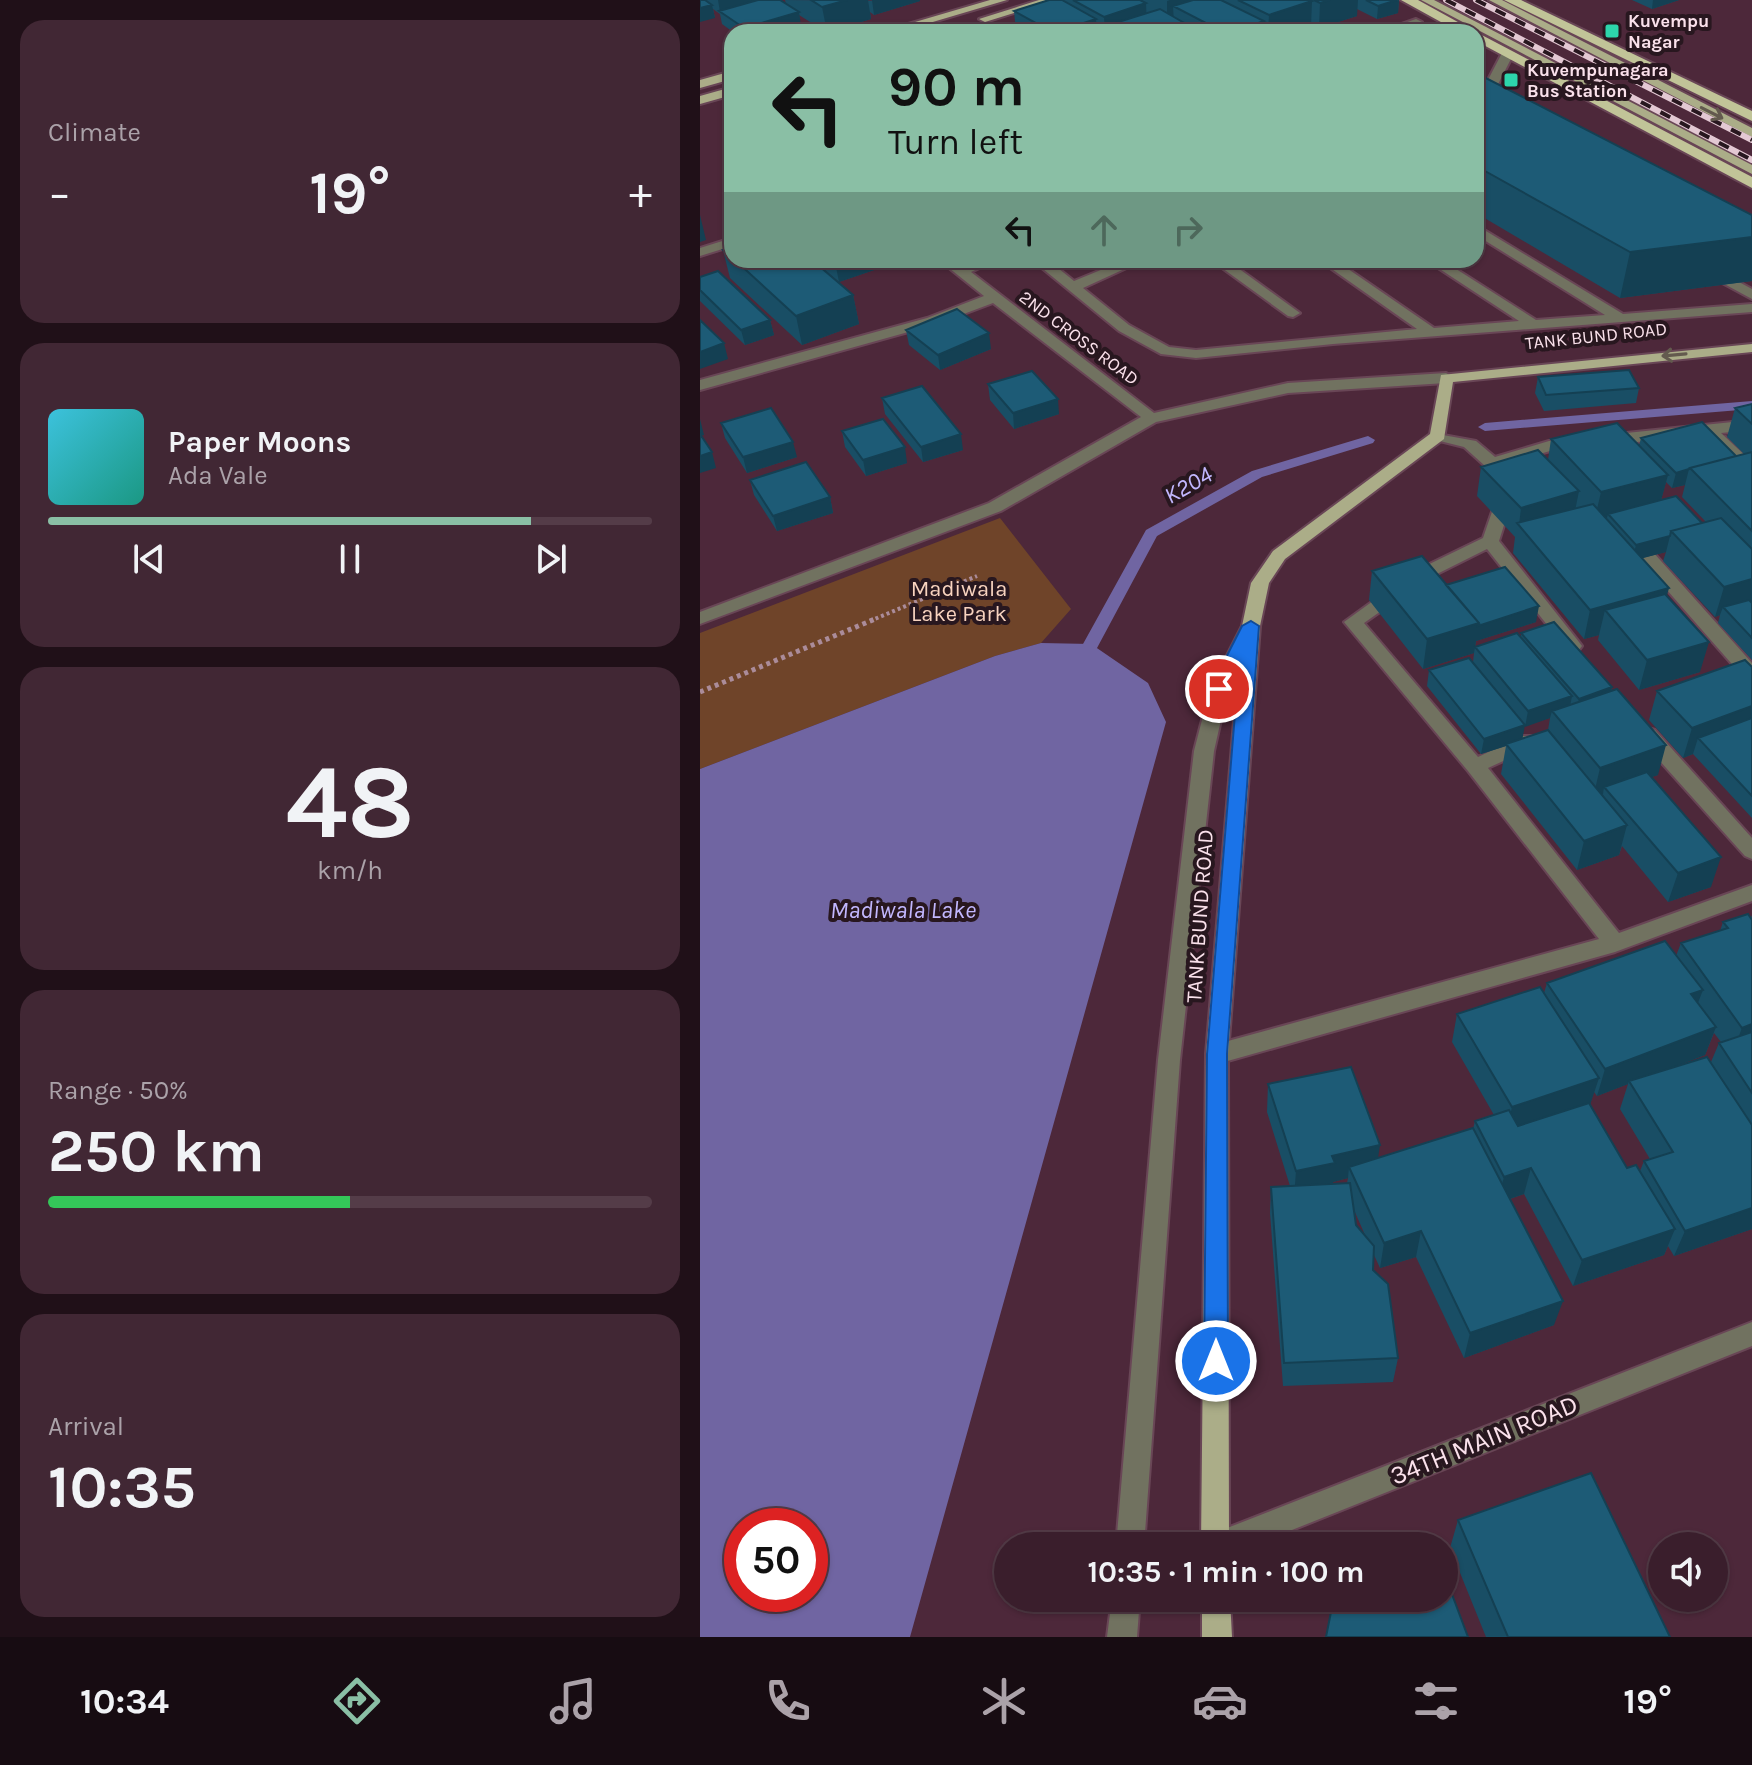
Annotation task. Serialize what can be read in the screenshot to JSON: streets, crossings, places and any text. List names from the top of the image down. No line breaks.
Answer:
{"streets":{"main road":["TANK BUND ROAD"],"street":["2ND CROSS ROAD","34TH MAIN ROAD"]},"crossings":[["TANK BUND ROAD","2ND CROSS ROAD"]],"water":["K204","Madiwala Lake"],"parks":["Madiwala Lake Park"],"places":{"transit":["Kuvempu Nagar","Kuvempunagara Bus Station"]},"page":{"tile":["Climate",["48","km/h"],["Range · 50%","250 km"],["Arrival","10:35"]],"turn":["90 m","Turn left"],"heat":["−","19°","+"],"song":["Paper Moons","Ada Vale"],"limit":"50","trip":"10:35 · 1 min · 100 m","tabs":["10:34","19°"]}}
